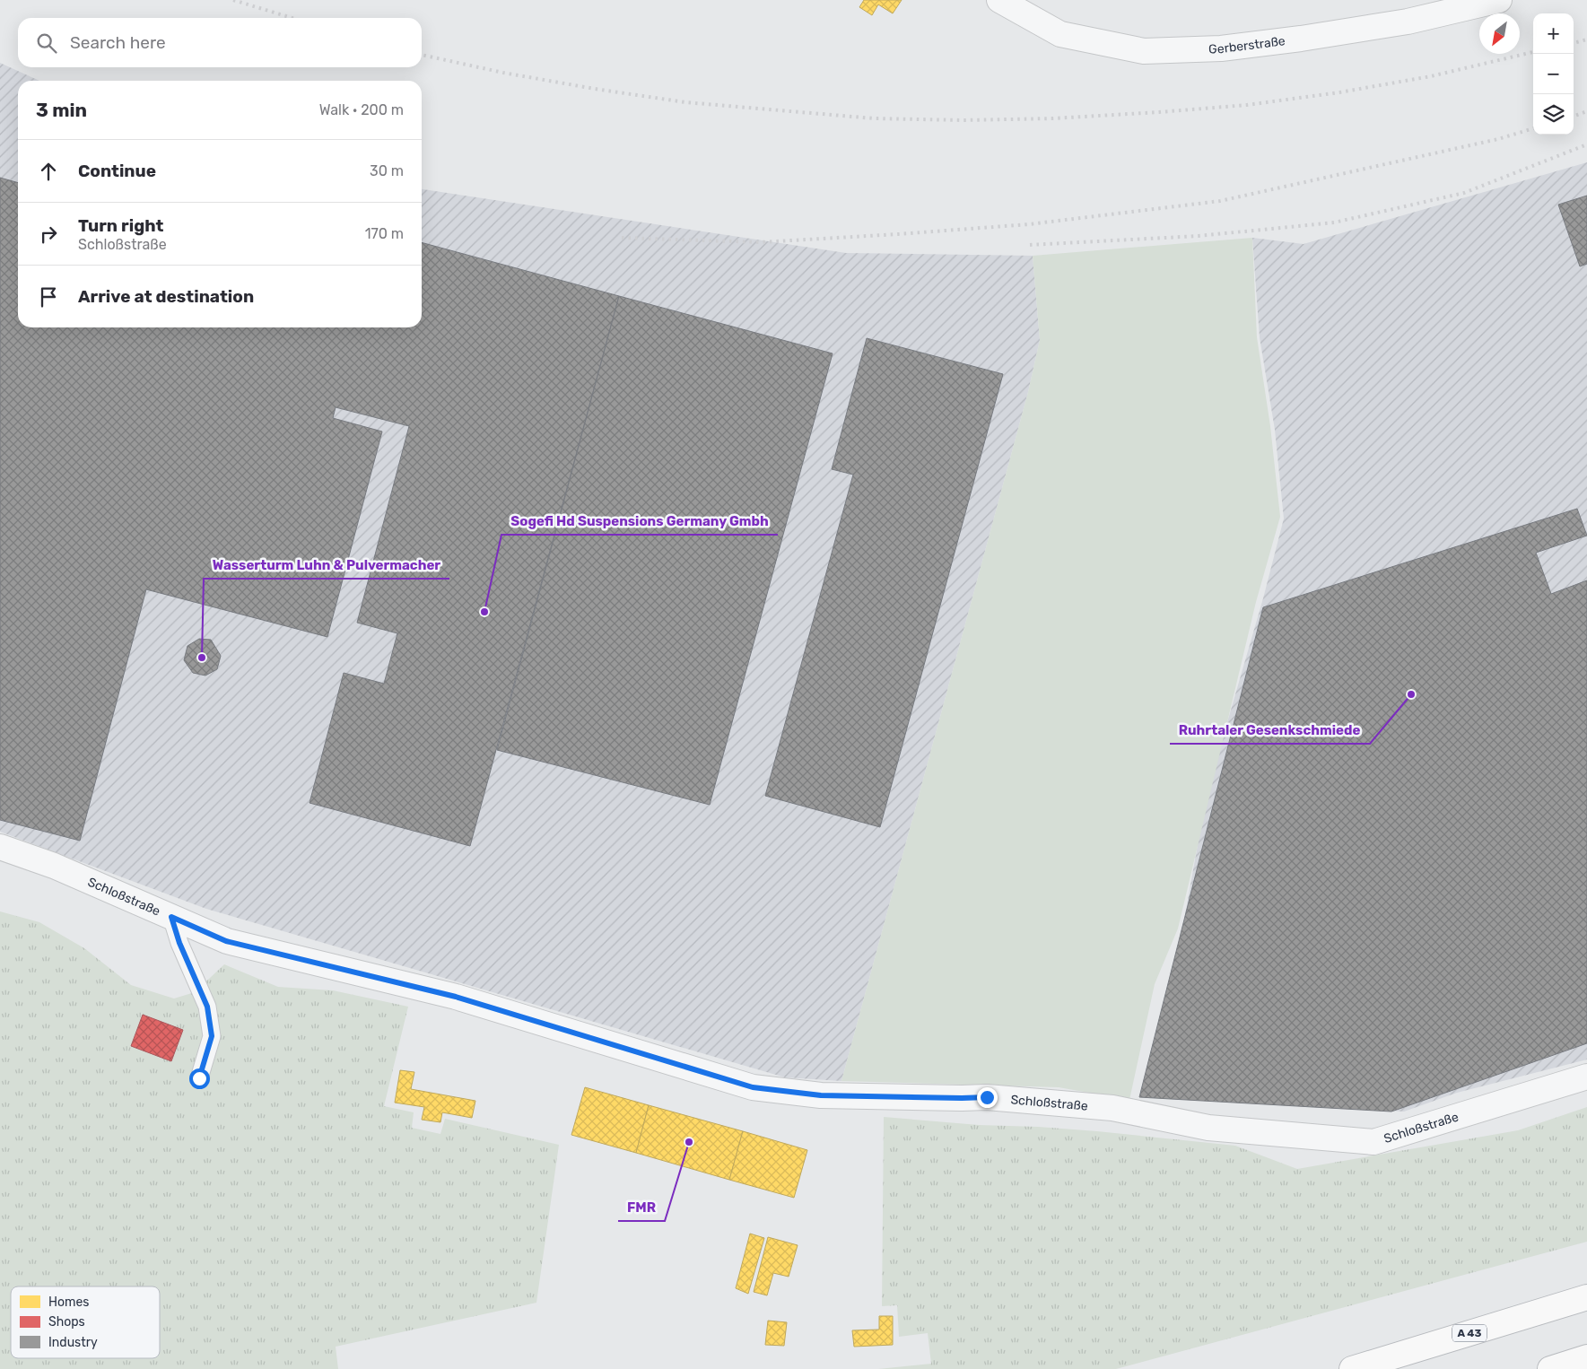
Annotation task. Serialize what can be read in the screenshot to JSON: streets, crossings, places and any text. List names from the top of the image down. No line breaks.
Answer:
{"streets":{"highway":["A 43"],"street":["Gerberstraße","Schloßstraße"]},"places":["Sogefi Hd Suspensions Germany Gmbh","Wasserturm Luhn & Pulvermacher","Ruhrtaler Gesenkschmiede","FMR"],"legend":["Homes","Shops","Industry"],"north":"bottom left","page":{"map_buttons":["+","−"],"search":"Search here","heading":["3 min","Walk · 200 m"],"list":[["Continue","30 m"],["Turn right","Schloßstraße","170 m"],"Arrive at destination"]}}
